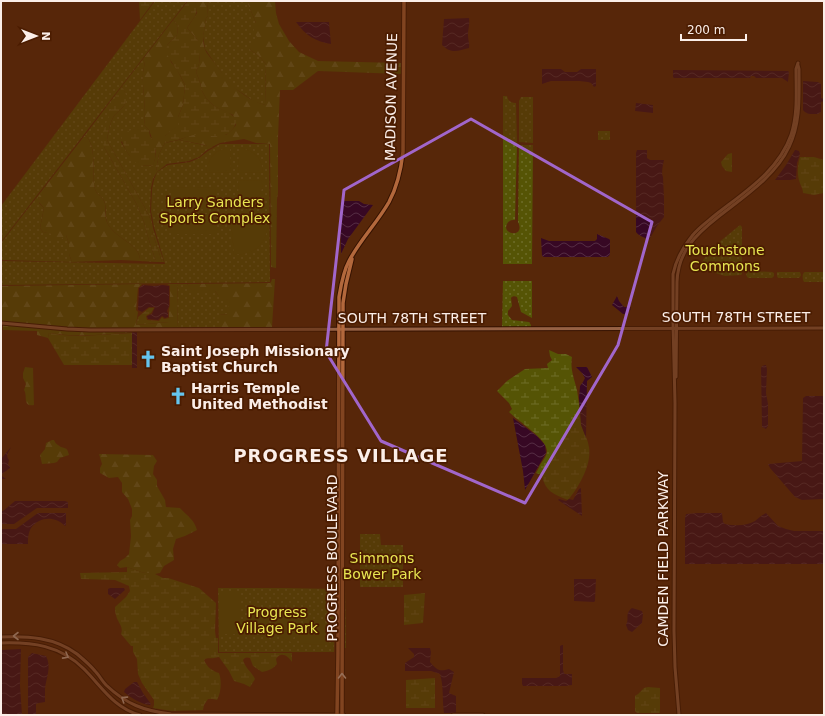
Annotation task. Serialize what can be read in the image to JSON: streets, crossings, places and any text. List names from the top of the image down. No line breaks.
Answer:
{"streets":{"main road":["MADISON AVENUE","PROGRESS BOULEVARD"],"street":["SOUTH 78TH STREET","CAMDEN FIELD PARKWAY"]},"crossings":[["MADISON AVENUE","SOUTH 78TH STREET"],["MADISON AVENUE","PROGRESS BOULEVARD"],["SOUTH 78TH STREET","PROGRESS BOULEVARD"],["SOUTH 78TH STREET","CAMDEN FIELD PARKWAY"]],"districts":["PROGRESS VILLAGE"],"parks":["Larry Sanders Sports Complex","Touchstone Commons","Simmons Bower Park","Progress Village Park"],"places":{"church":["Saint Joseph Missionary Baptist Church","Harris Temple United Methodist"]},"scale_bar":"200 m","north":"right"}
